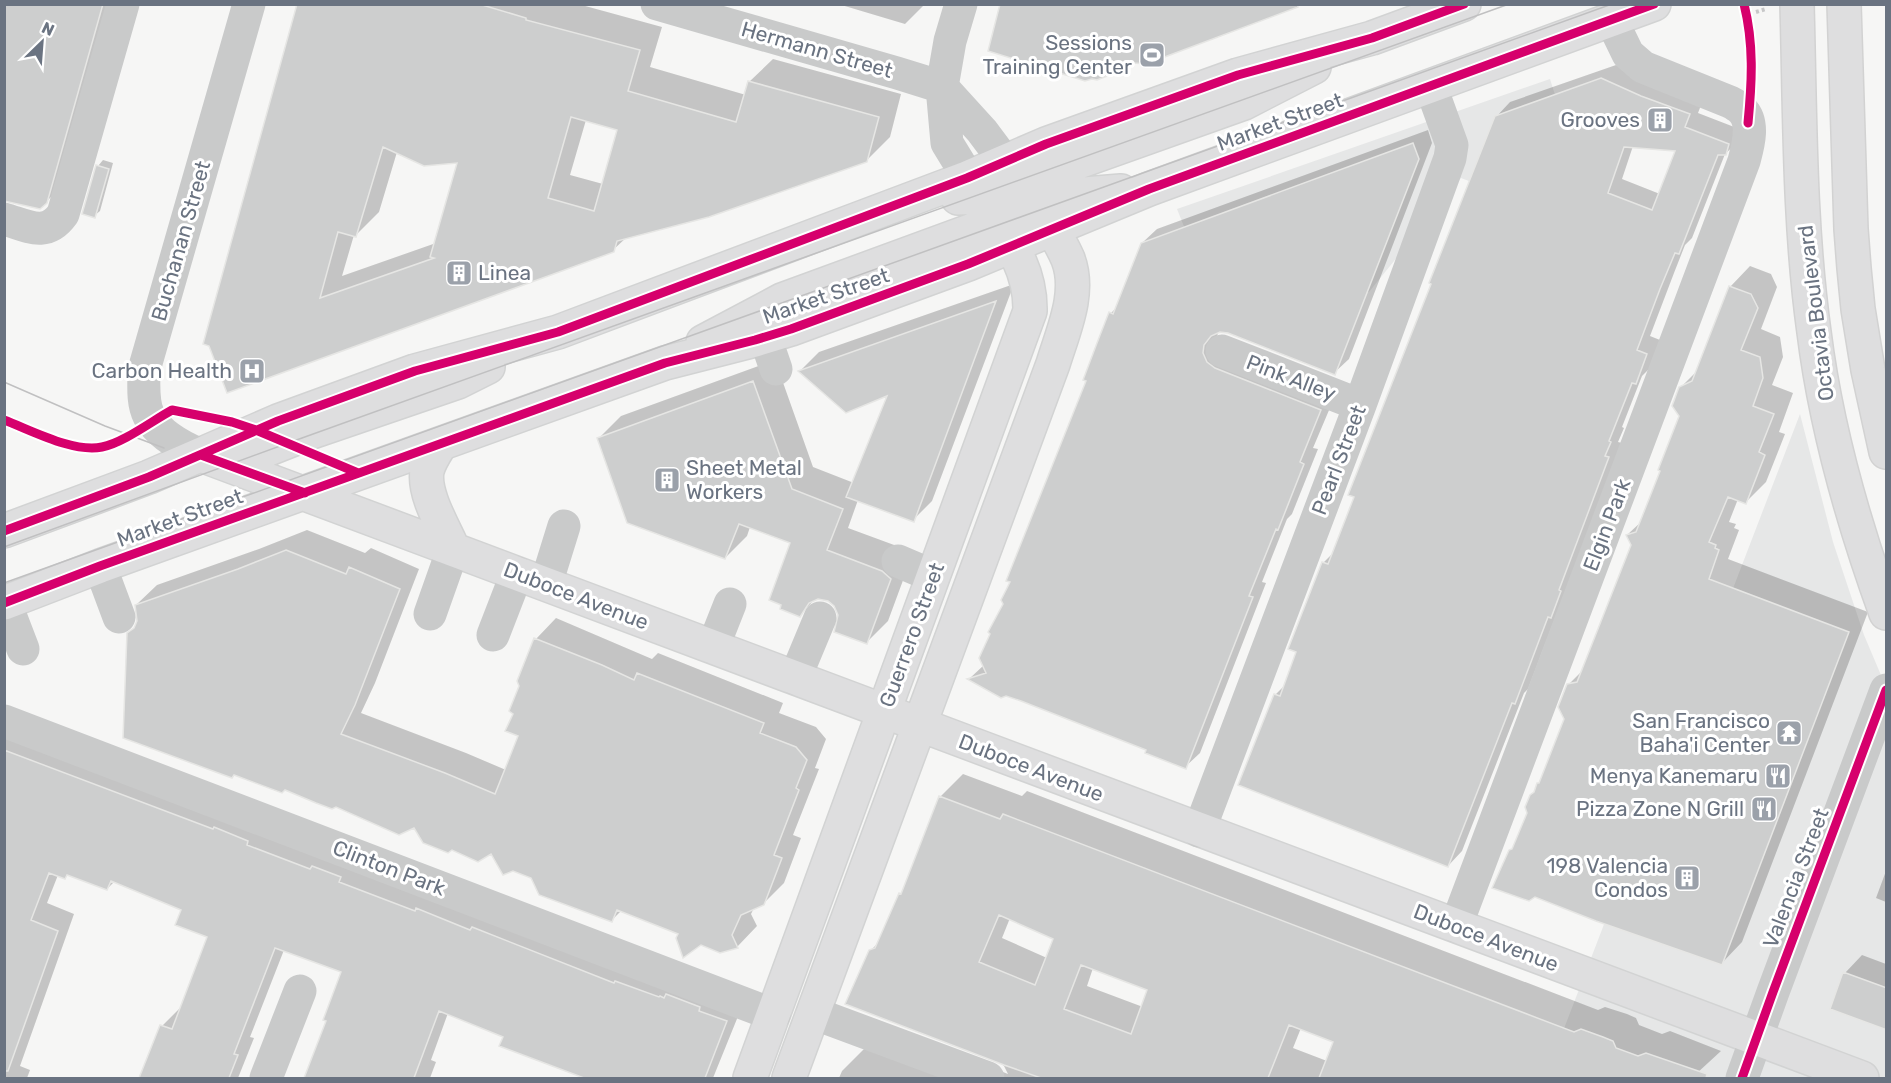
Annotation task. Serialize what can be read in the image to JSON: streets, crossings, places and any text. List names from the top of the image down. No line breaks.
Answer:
{"streets":{"main road":["Market Street","Octavia Boulevard","Duboce Avenue","Guerrero Street"],"street":["Hermann Street","Buchanan Street","Pink Alley","Pearl Street","Elgin Park","Clinton Park","Valencia Street"]},"crossings":[["Market Street","Buchanan Street"],["Market Street","Pearl Street"],["Market Street","Elgin Park"],["Market Street","Duboce Avenue"],["Market Street","Guerrero Street"],["Buchanan Street","Duboce Avenue"],["Pink Alley","Pearl Street"],["Pearl Street","Duboce Avenue"],["Elgin Park","Duboce Avenue"],["Duboce Avenue","Guerrero Street"],["Duboce Avenue","Valencia Street"],["Guerrero Street","Clinton Park"]],"places":{"sports":["Sessions Training Center"],"building":["Grooves","Linea","Sheet Metal Workers","198 Valencia Condos"],"hospital":["Carbon Health"],"temple":["San Francisco Baha'i Center"],"restaurant":["Menya Kanemaru","Pizza Zone N Grill"]},"north":"top right"}
